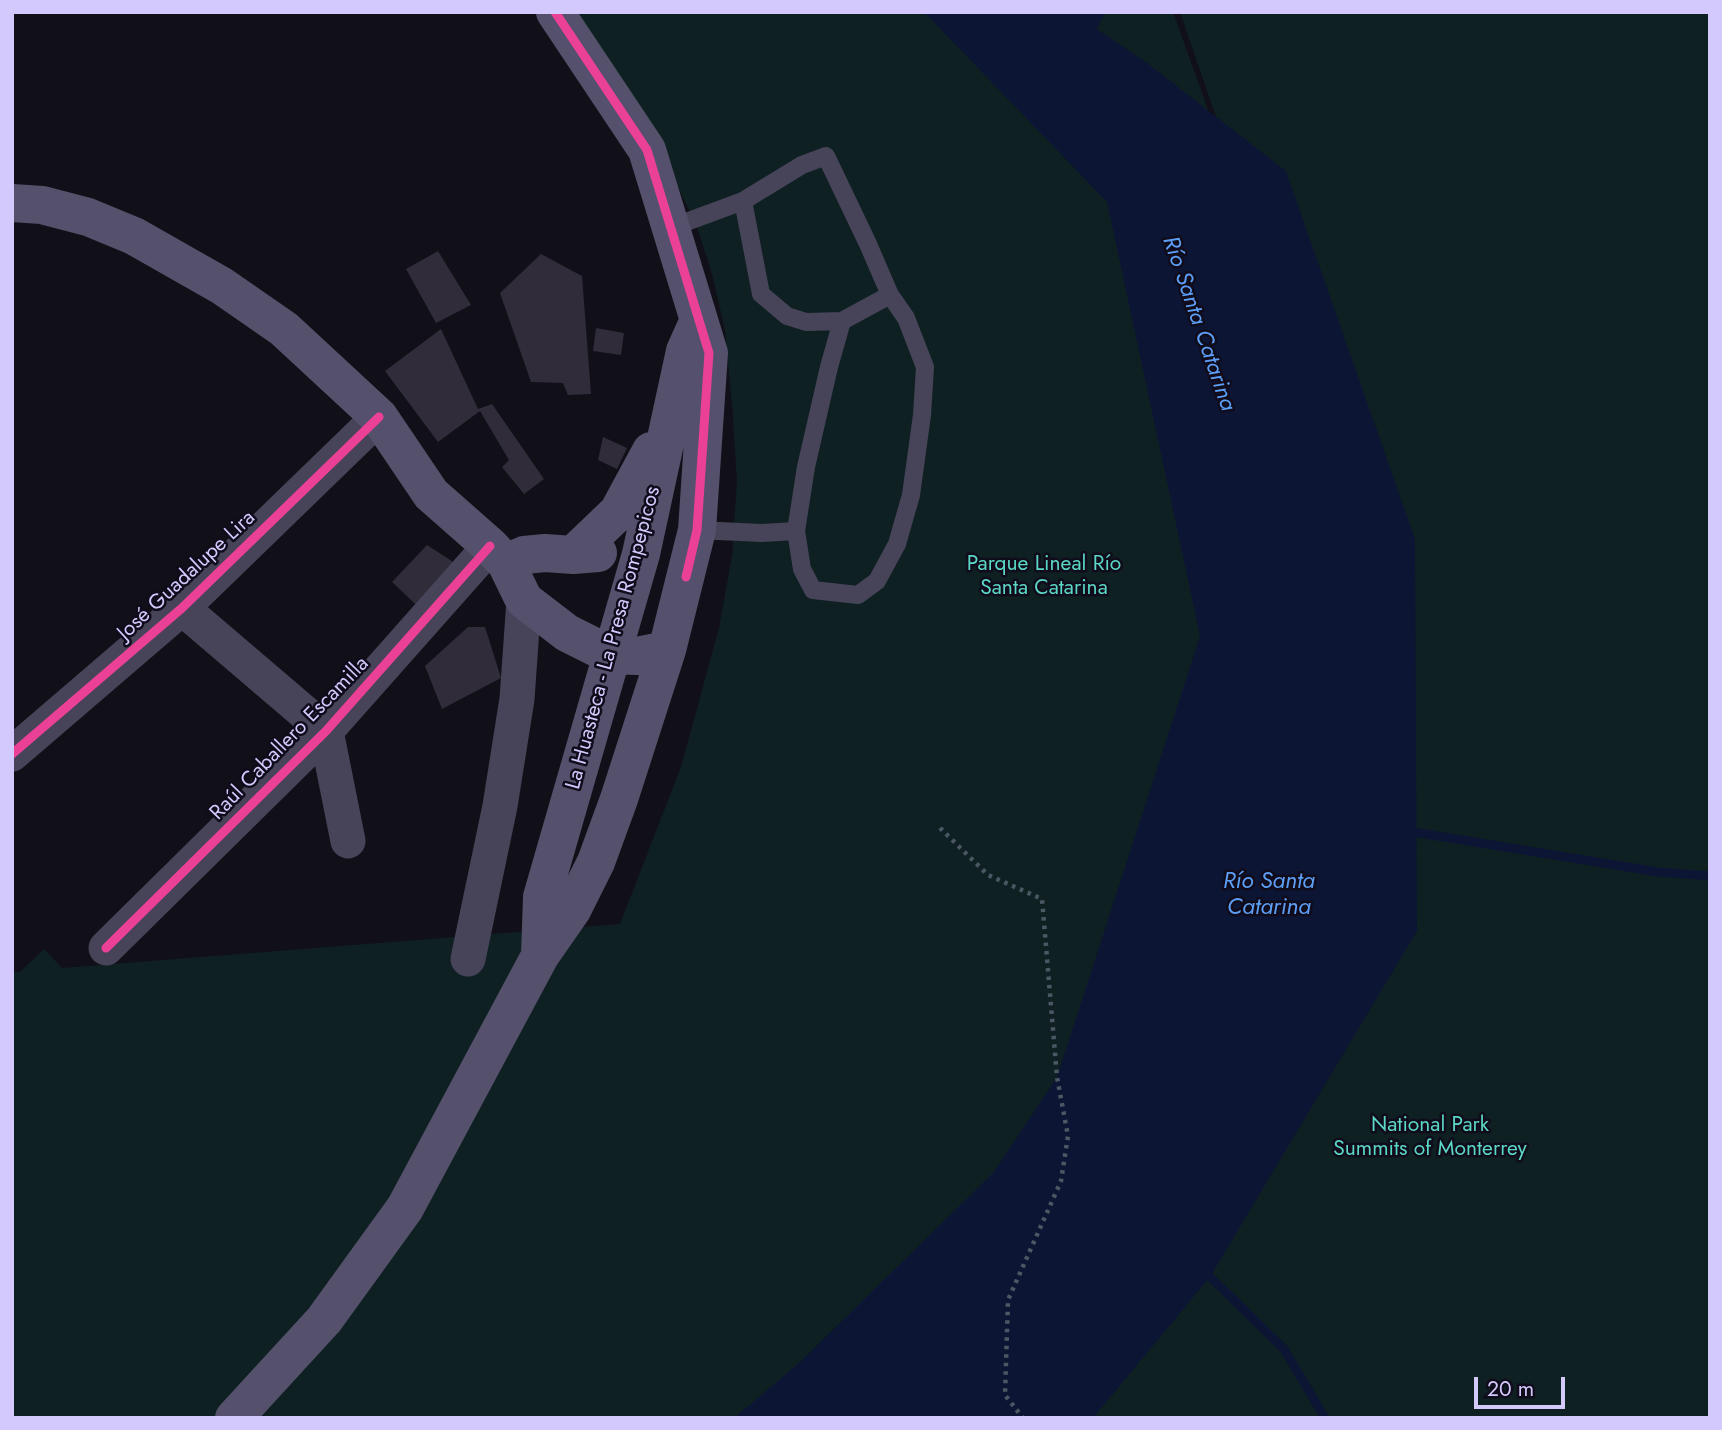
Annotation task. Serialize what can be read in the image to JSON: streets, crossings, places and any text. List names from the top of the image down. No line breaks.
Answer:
{"streets":{"main road":["La Huasteca - La Presa Rompepicos"],"street":["José Guadalupe Lira","Raúl Caballero Escamilla"]},"water":["Río Santa Catarina"],"parks":["Parque Lineal Río Santa Catarina","National Park Summits of Monterrey"],"scale_bar":"20 m"}
